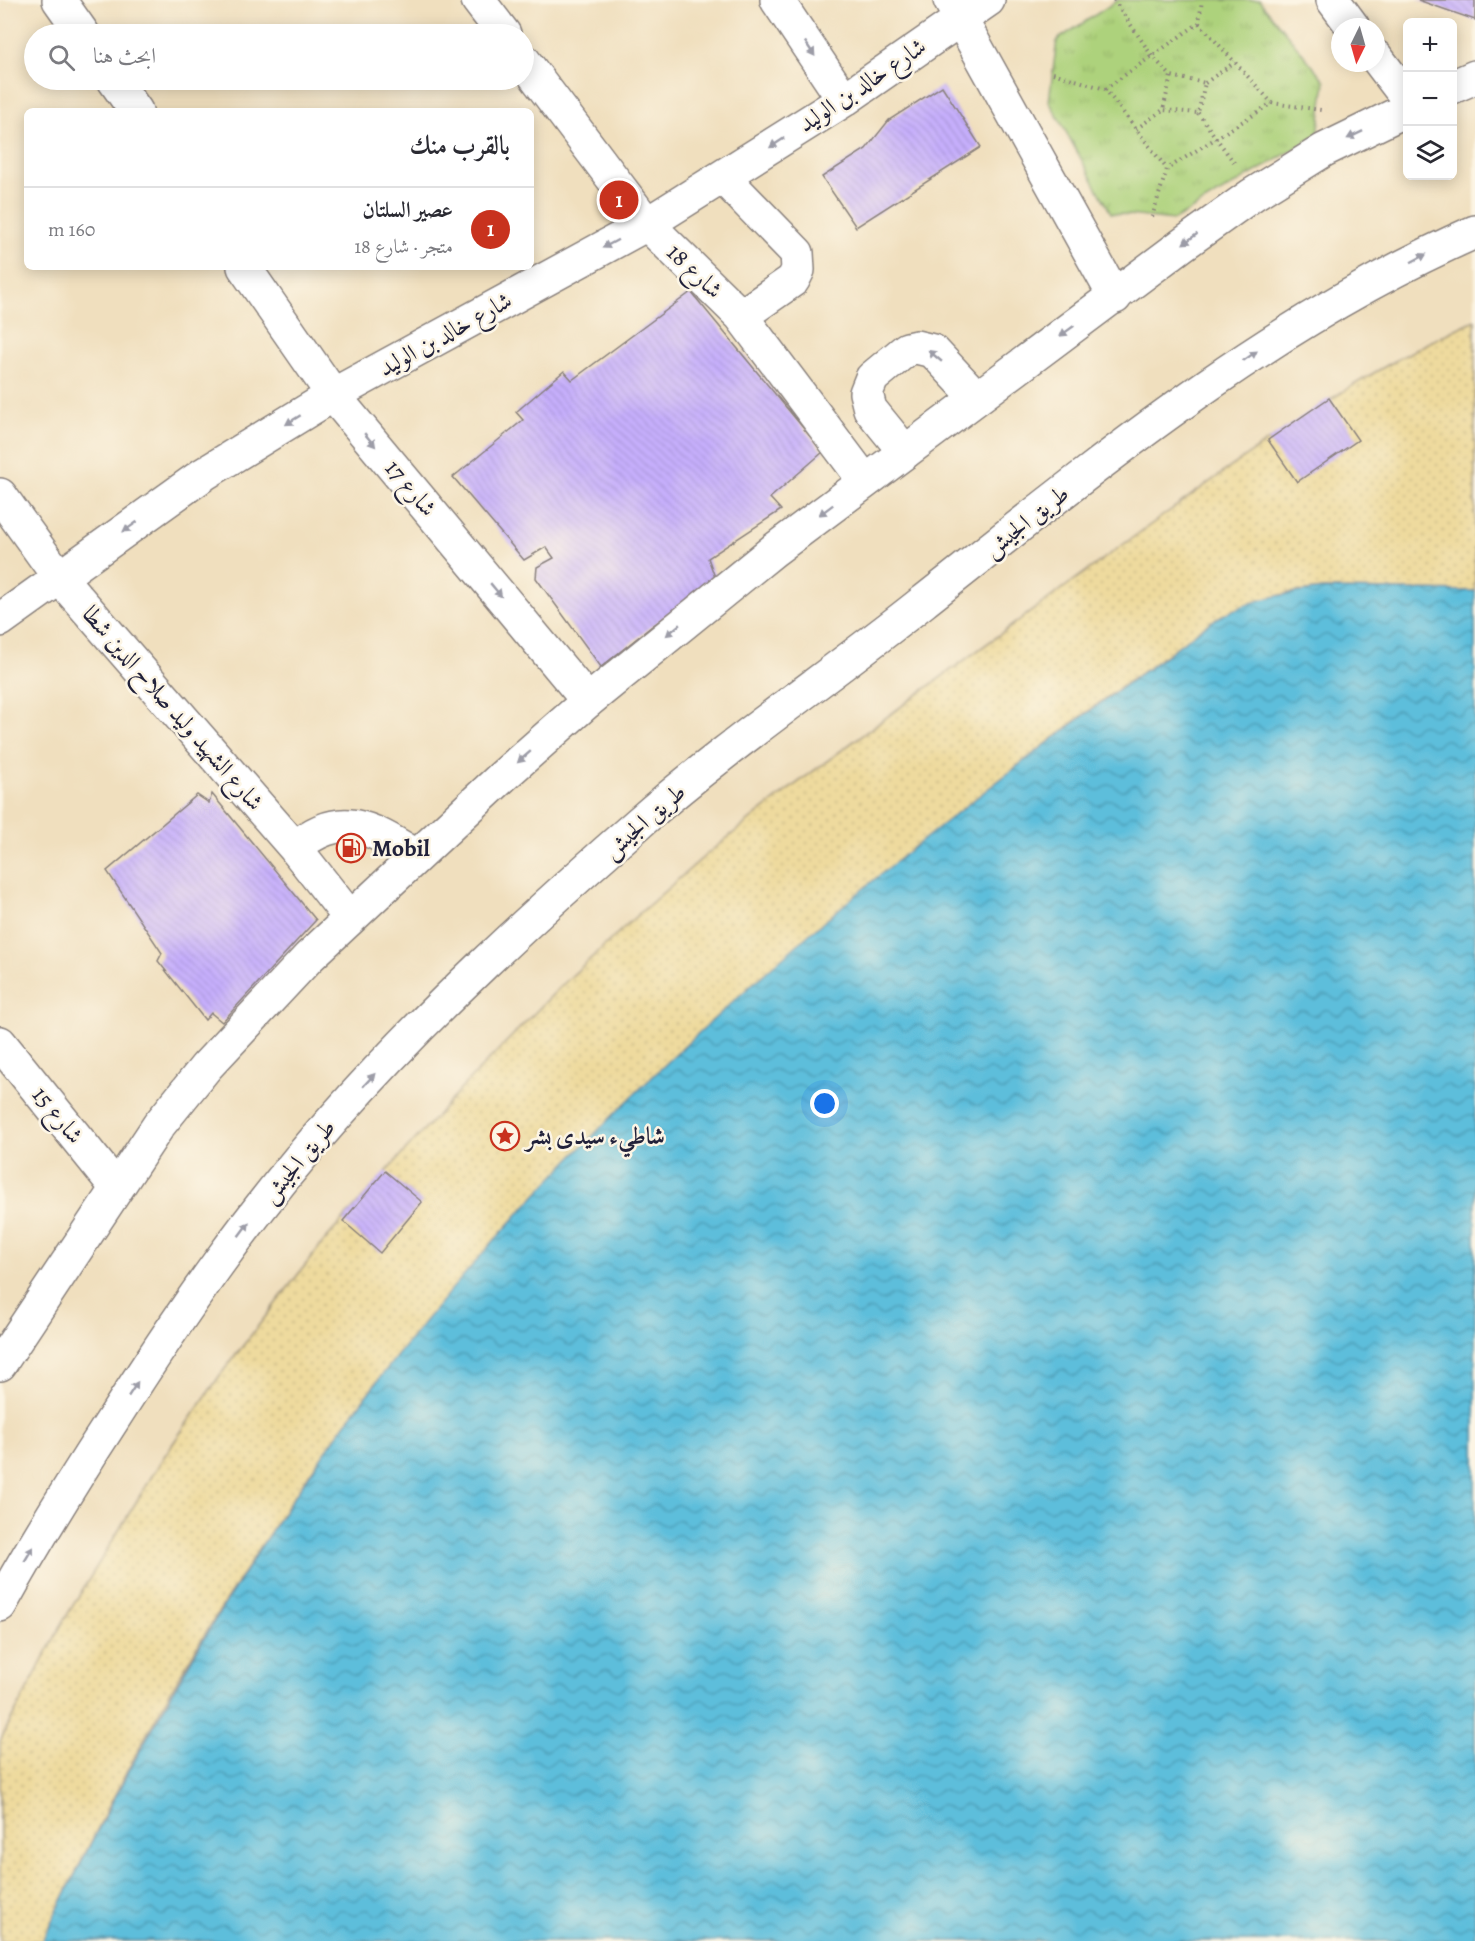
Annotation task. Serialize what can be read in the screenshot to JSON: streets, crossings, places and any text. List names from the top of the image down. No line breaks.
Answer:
{"streets":{"main road":["شارع خالد بن الوليد","شارع 18","شارع 17","طريق الجيش","شارع الشهيد وليد صلاح الدين شطا","شارع 15"]},"crossings":[["شارع خالد بن الوليد","شارع 18"],["شارع خالد بن الوليد","شارع 17"],["شارع خالد بن الوليد","شارع الشهيد وليد صلاح الدين شطا"]],"one_way":["شارع خالد بن الوليد","شارع 17"],"places":{"fuel station":["Mobil"],"place":["شاطيء سيدى بشر"]},"north":"bottom","page":{"map_buttons":["+","−"],"search":"ابحث هنا","heading":"بالقرب منك","pins":"1","list":[{"mark":"1","name":"عصير السلتان","note":"متجر · شارع 18","value":"160 m"}]}}
